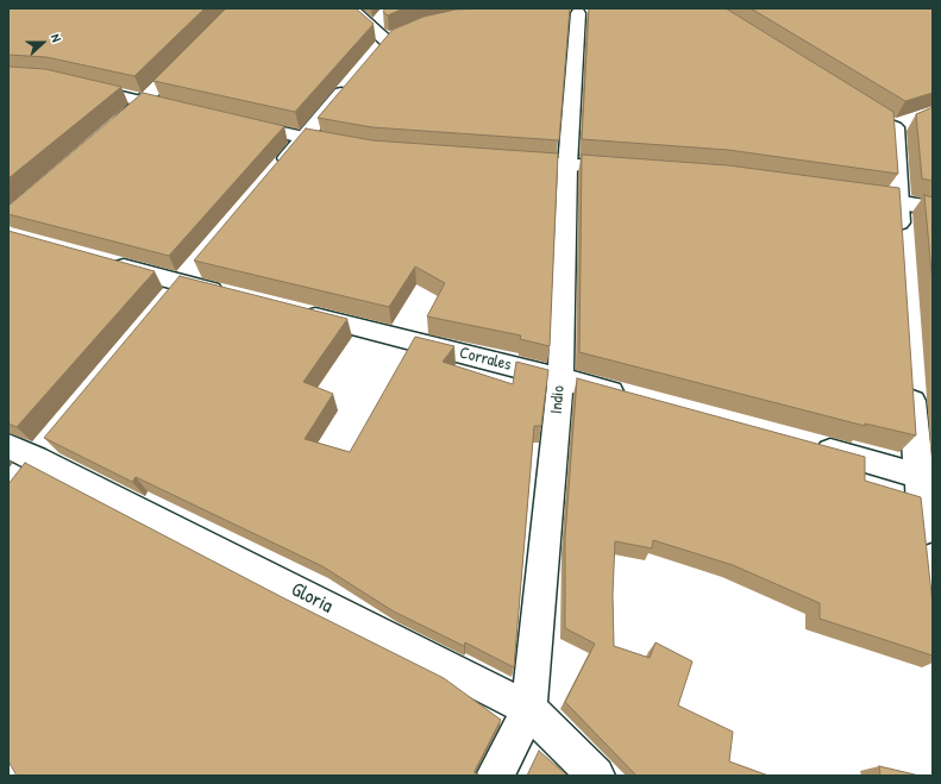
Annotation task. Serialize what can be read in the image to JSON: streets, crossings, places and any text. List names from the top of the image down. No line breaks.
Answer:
{"streets":{"street":["Corrales","Indio","Gloria"]},"crossings":[["Corrales","Indio"],["Indio","Gloria"]],"north":"right"}
